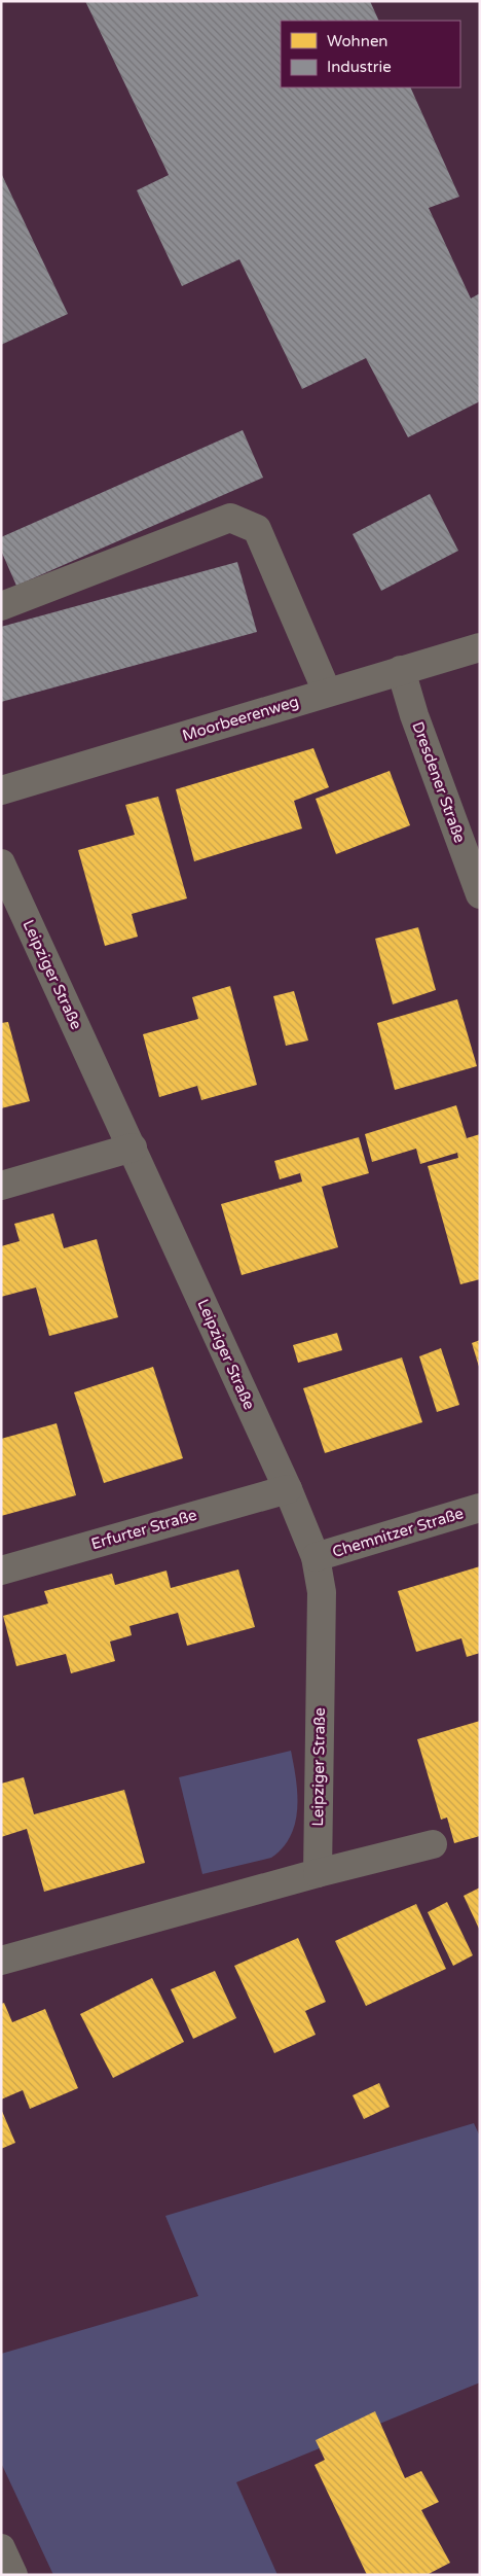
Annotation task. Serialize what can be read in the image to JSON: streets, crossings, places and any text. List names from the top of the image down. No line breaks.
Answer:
{"streets":{"street":["Moorbeerenweg","Dresdener Straße","Leipziger Straße","Erfurter Straße","Chemnitzer Straße"]},"crossings":[["Moorbeerenweg","Dresdener Straße"],["Leipziger Straße","Erfurter Straße"],["Leipziger Straße","Chemnitzer Straße"]],"legend":["Wohnen","Industrie"]}
